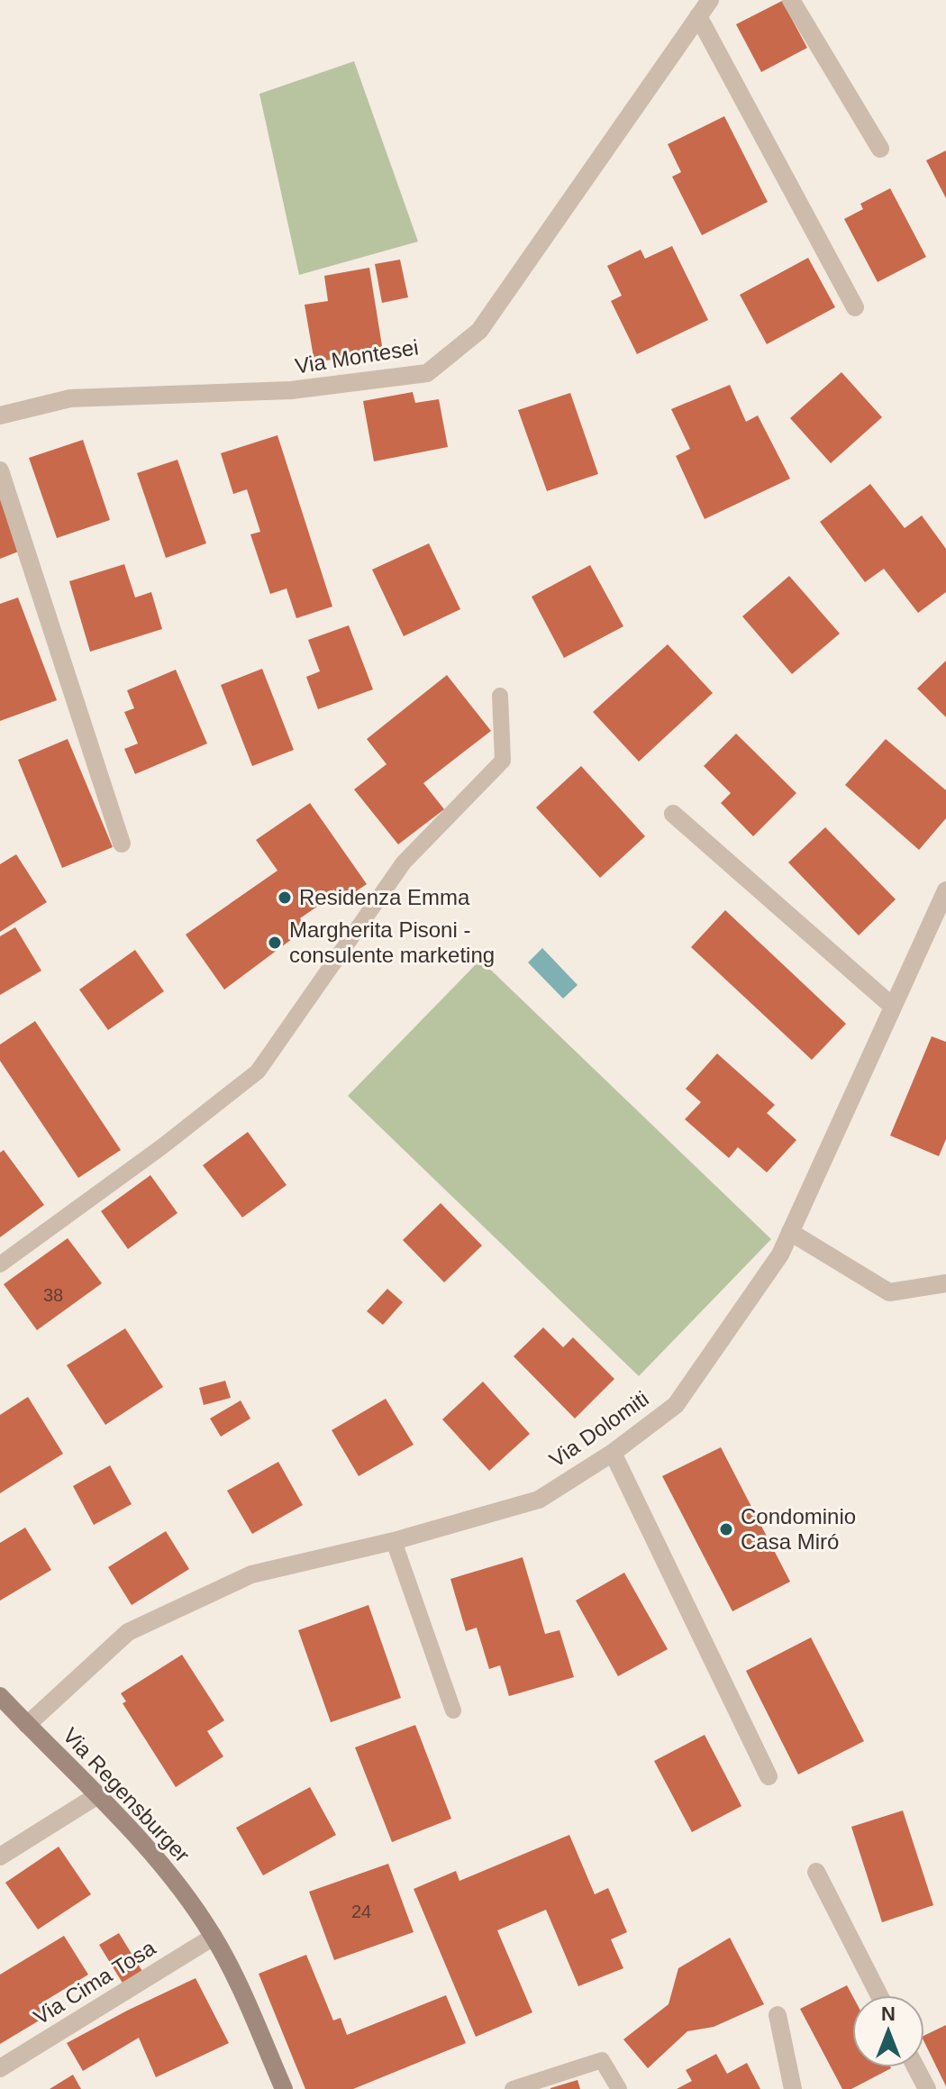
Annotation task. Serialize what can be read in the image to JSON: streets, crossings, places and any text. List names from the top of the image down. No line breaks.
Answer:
{"streets":{"main road":["Via Regensburger"],"street":["Via Montesei","Via Dolomiti","Via Cima Tosa"]},"crossings":[["Via Dolomiti","Via Regensburger"],["Via Regensburger","Via Cima Tosa"]],"places":["Residenza Emma","Margherita Pisoni - consulente marketing","Condominio Casa Miró"],"house_numbers":["38","24"],"north":"top"}
